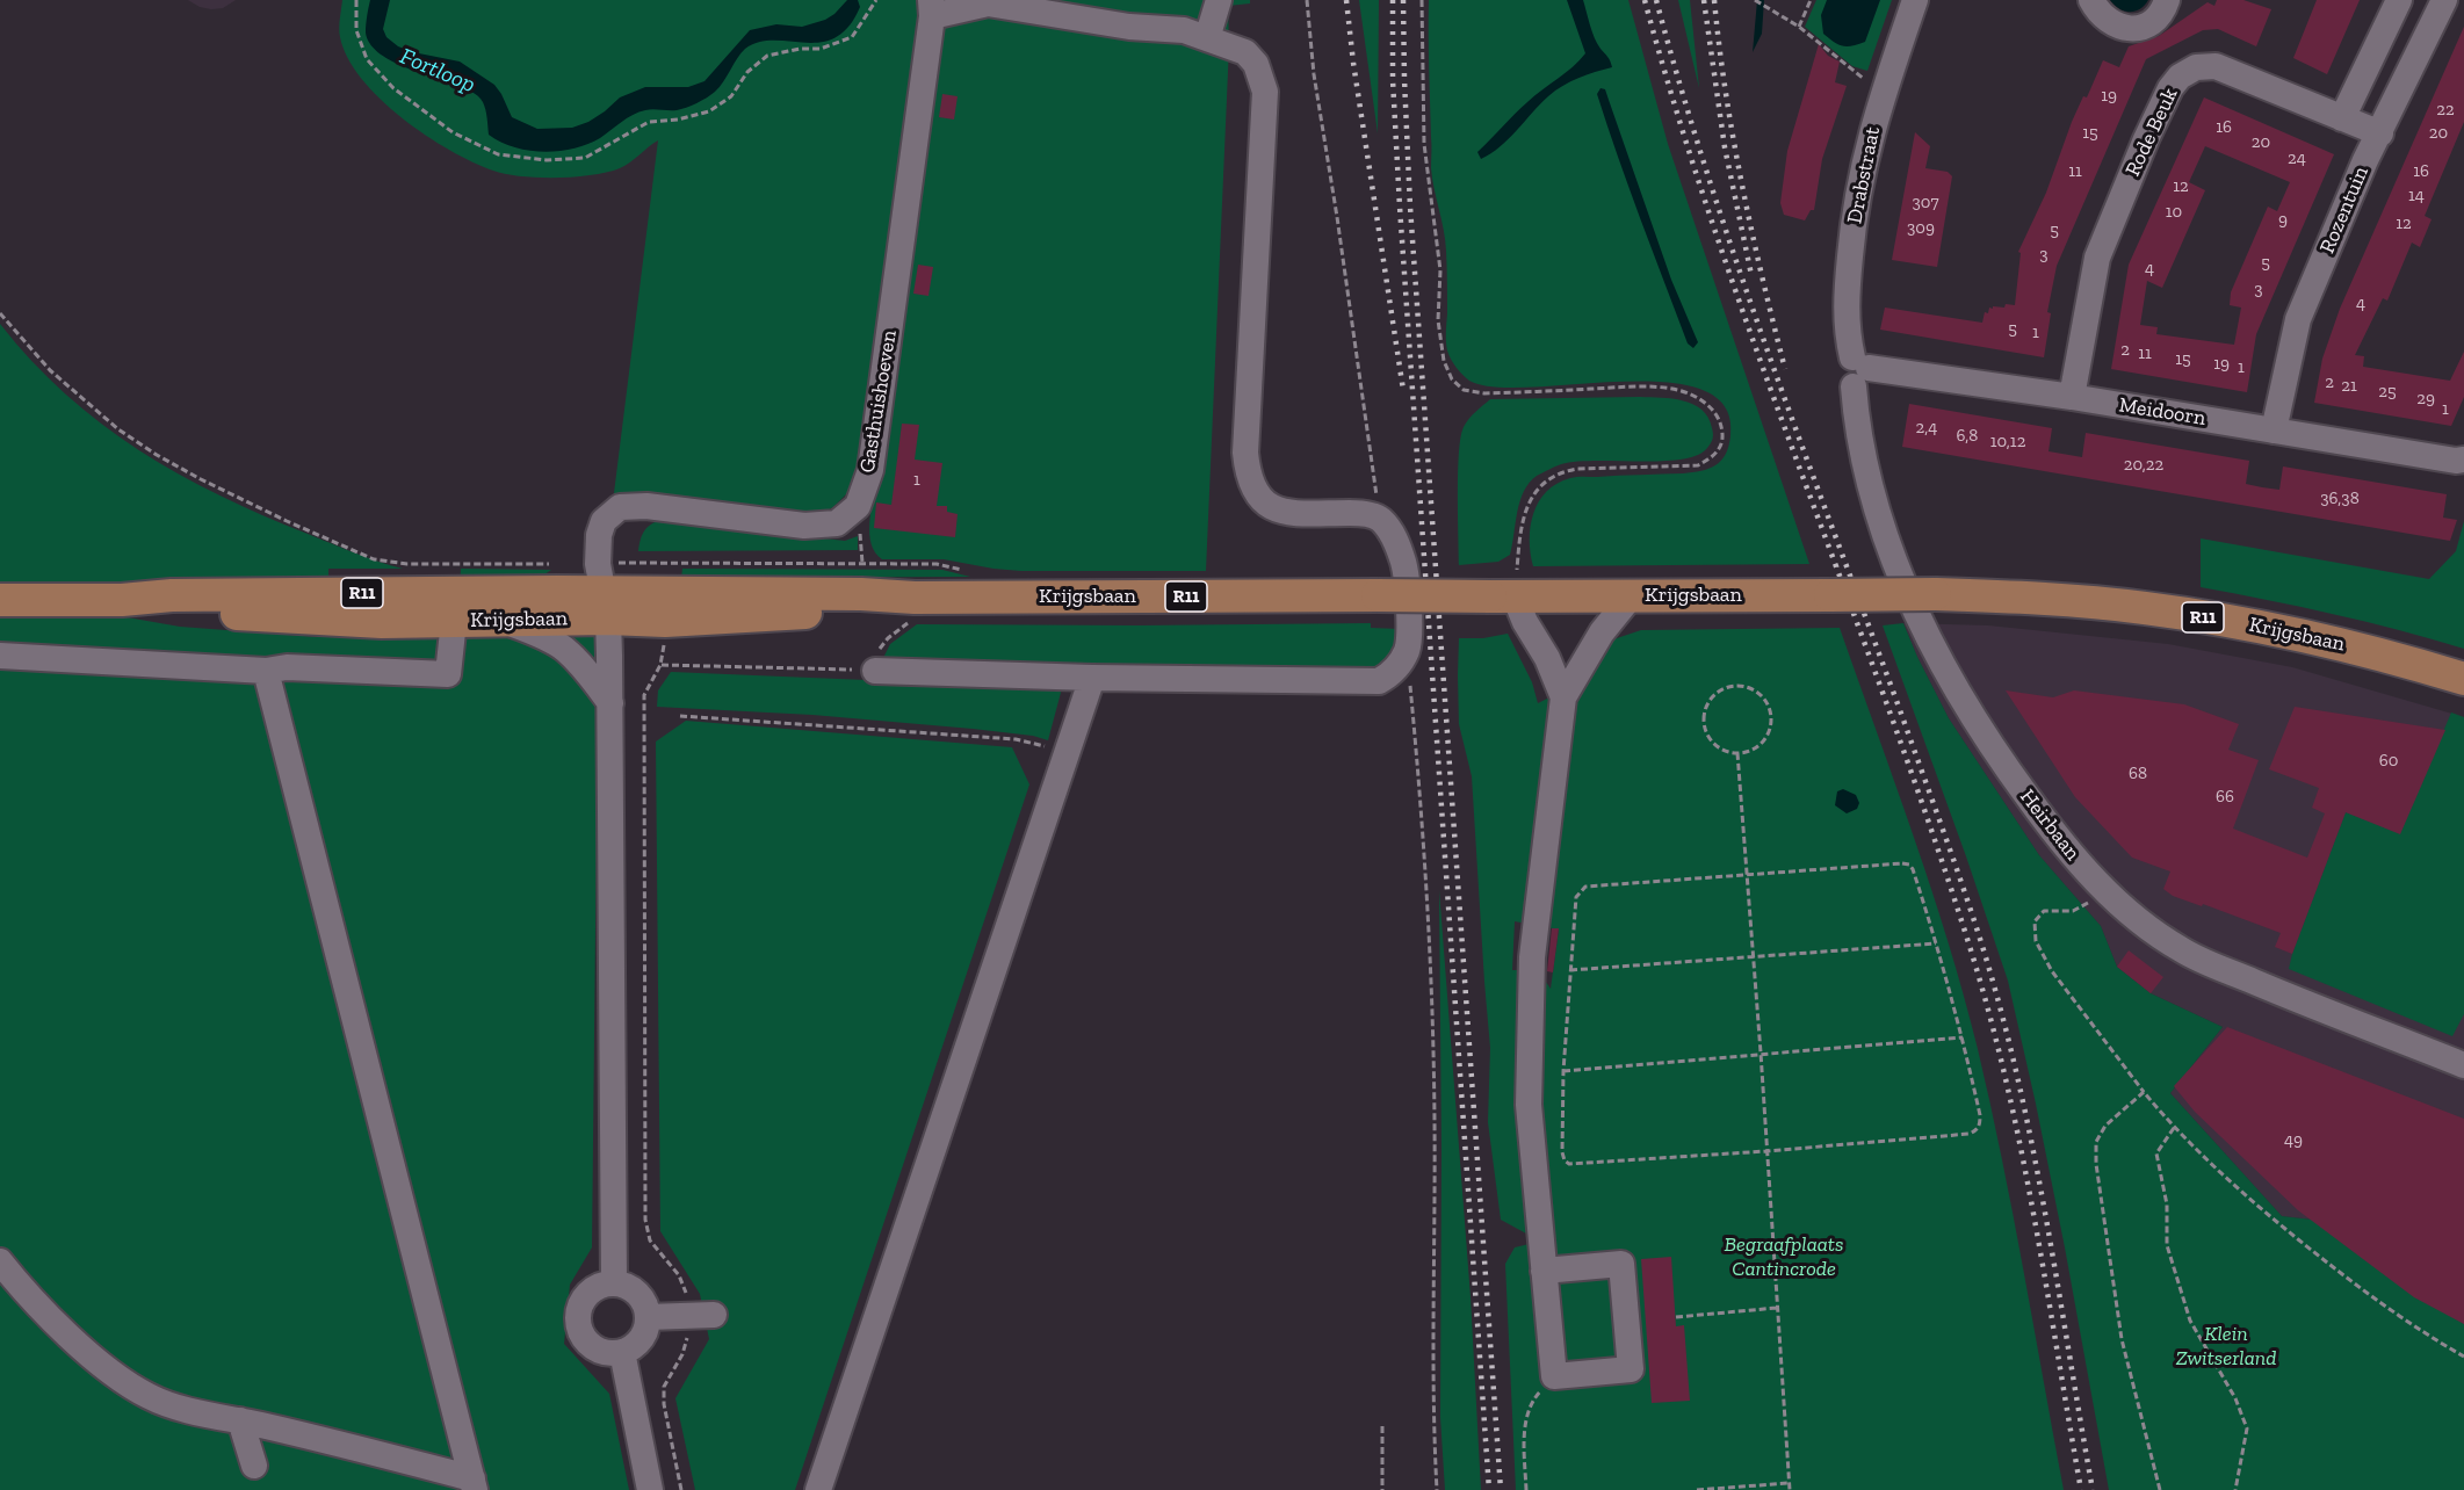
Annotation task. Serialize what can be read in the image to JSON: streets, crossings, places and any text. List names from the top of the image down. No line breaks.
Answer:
{"streets":{"main road":["R11","Krijgsbaan"],"street":["Rode Beuk","Drabstraat","Rozentuin","Gasthuishoeven","Meidoorn","Heirbaan"]},"crossings":[["Rode Beuk","Rozentuin"],["Rode Beuk","Meidoorn"],["Drabstraat","Meidoorn"],["Drabstraat","Heirbaan"],["Rozentuin","Meidoorn"],["Meidoorn","Heirbaan"]],"water":["Fortloop"],"parks":["Begraafplaats Cantincrode","Klein Zwitserland"],"house_numbers":["19","22","16","15","20","20","24","11","16","12","14","307","10","9","12","309","5","3","5","4","3","4","5","1","2","11","15","19","1","2","21","25","29","1","2,4","6,8","10,12","20,22","1","36,38","60","68","66","49"]}
